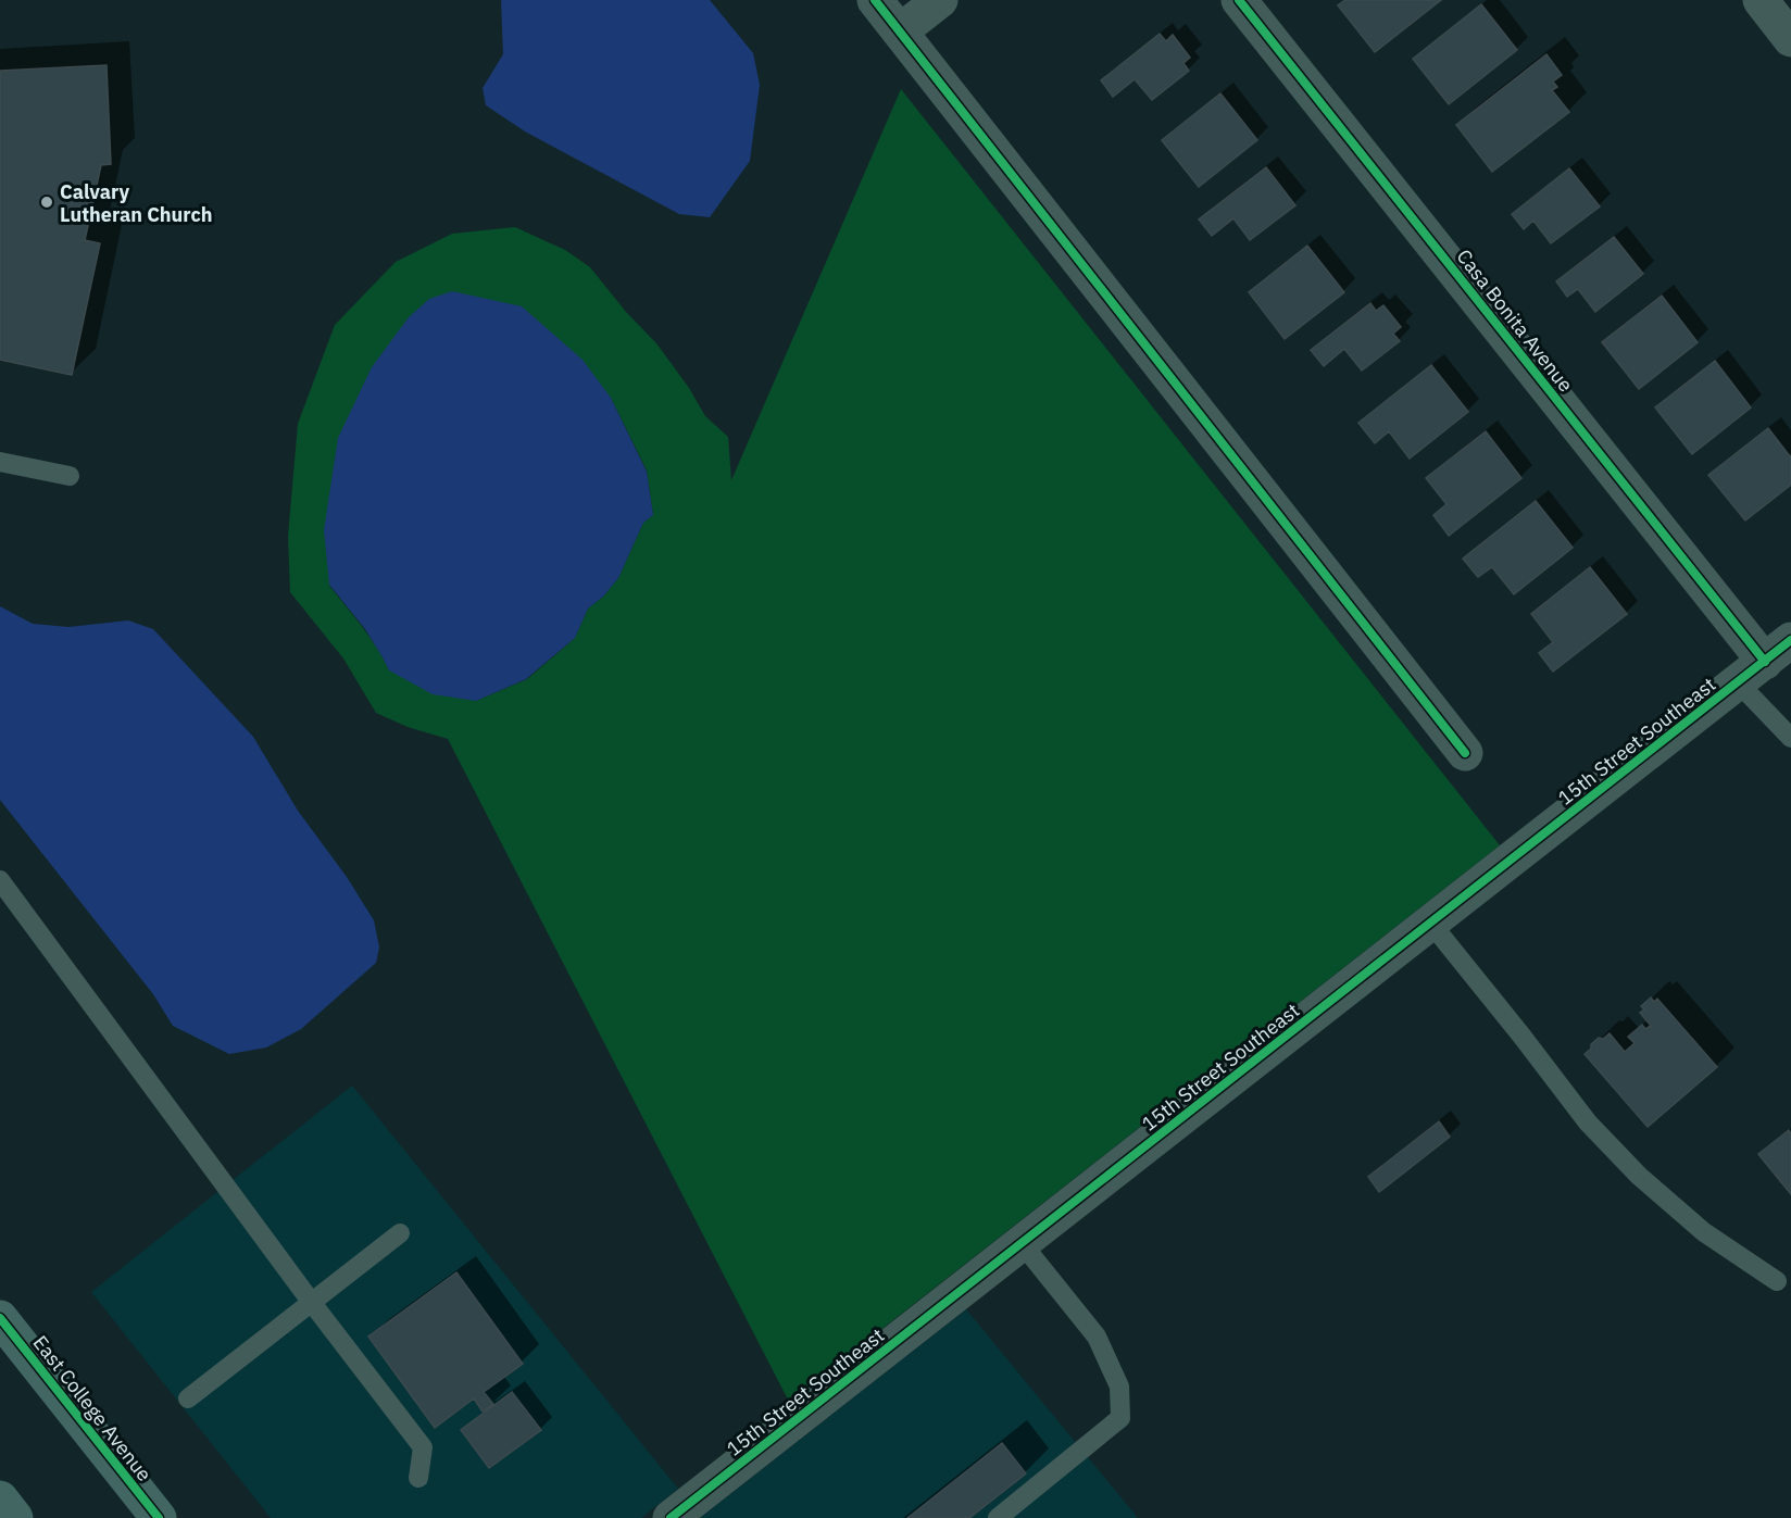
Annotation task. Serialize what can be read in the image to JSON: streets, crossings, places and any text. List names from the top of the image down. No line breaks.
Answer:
{"streets":{"main road":["East College Avenue"],"street":["Casa Bonita Avenue","15th Street Southeast"]},"crossings":[["Casa Bonita Avenue","15th Street Southeast"]],"places":["Calvary Lutheran Church"]}
